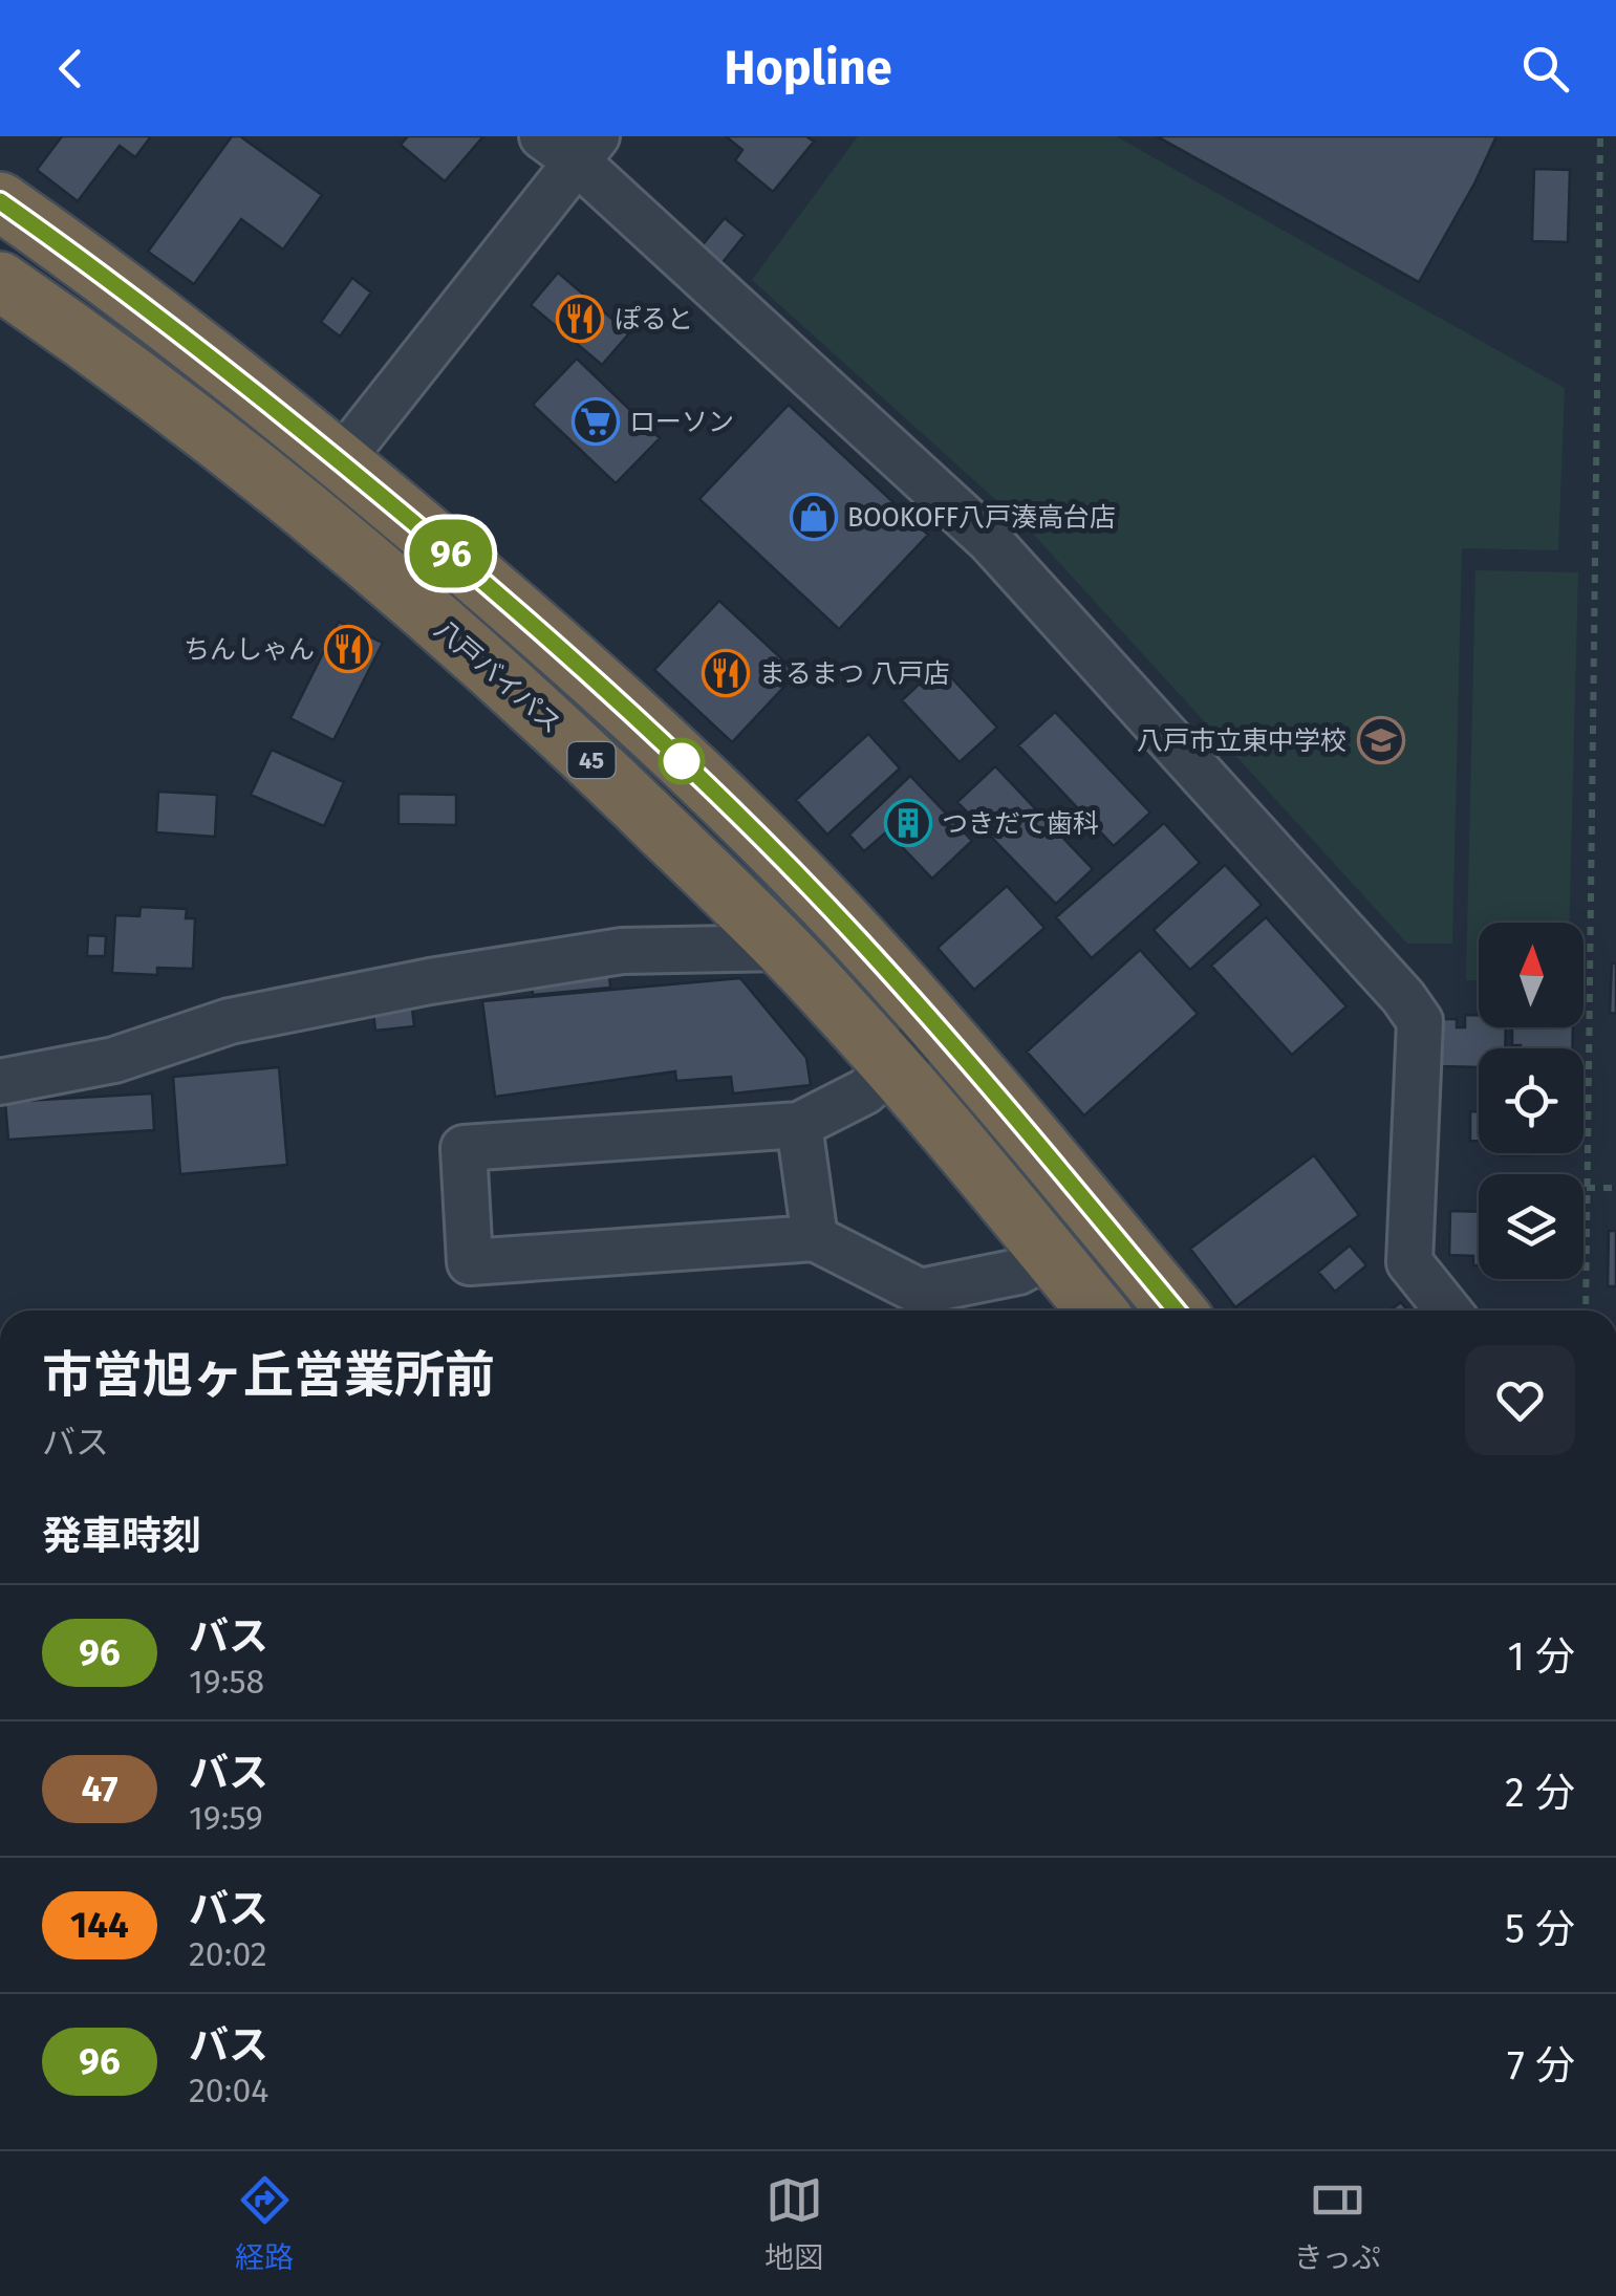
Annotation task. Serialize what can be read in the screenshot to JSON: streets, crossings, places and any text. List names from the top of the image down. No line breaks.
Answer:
{"streets":{"highway":["八戸バイパス","45"]},"places":{"restaurant":["ぽると","ちんしゃん","まるまつ 八戸店"],"supermarket":["ローソン"],"shop":["BOOKOFF八戸湊高台店"],"school or university":["八戸市立東中学校"],"building":["つきだて歯科"]},"lines":["bus line 96"],"north":"top","page":{"header":"Hopline","on_map":"96","heading":[["市営旭ヶ丘営業所前","バス"],"発車時刻"],"list":[{"mark":"96","name":"バス","note":"19:58","value":"1 分"},{"mark":"47","name":"バス","note":"19:59","value":"2 分"},{"mark":"144","name":"バス","note":"20:02","value":"5 分"},{"mark":"96","name":"バス","note":"20:04","value":"7 分"}],"tabs":["経路","地図","きっぷ"]}}
